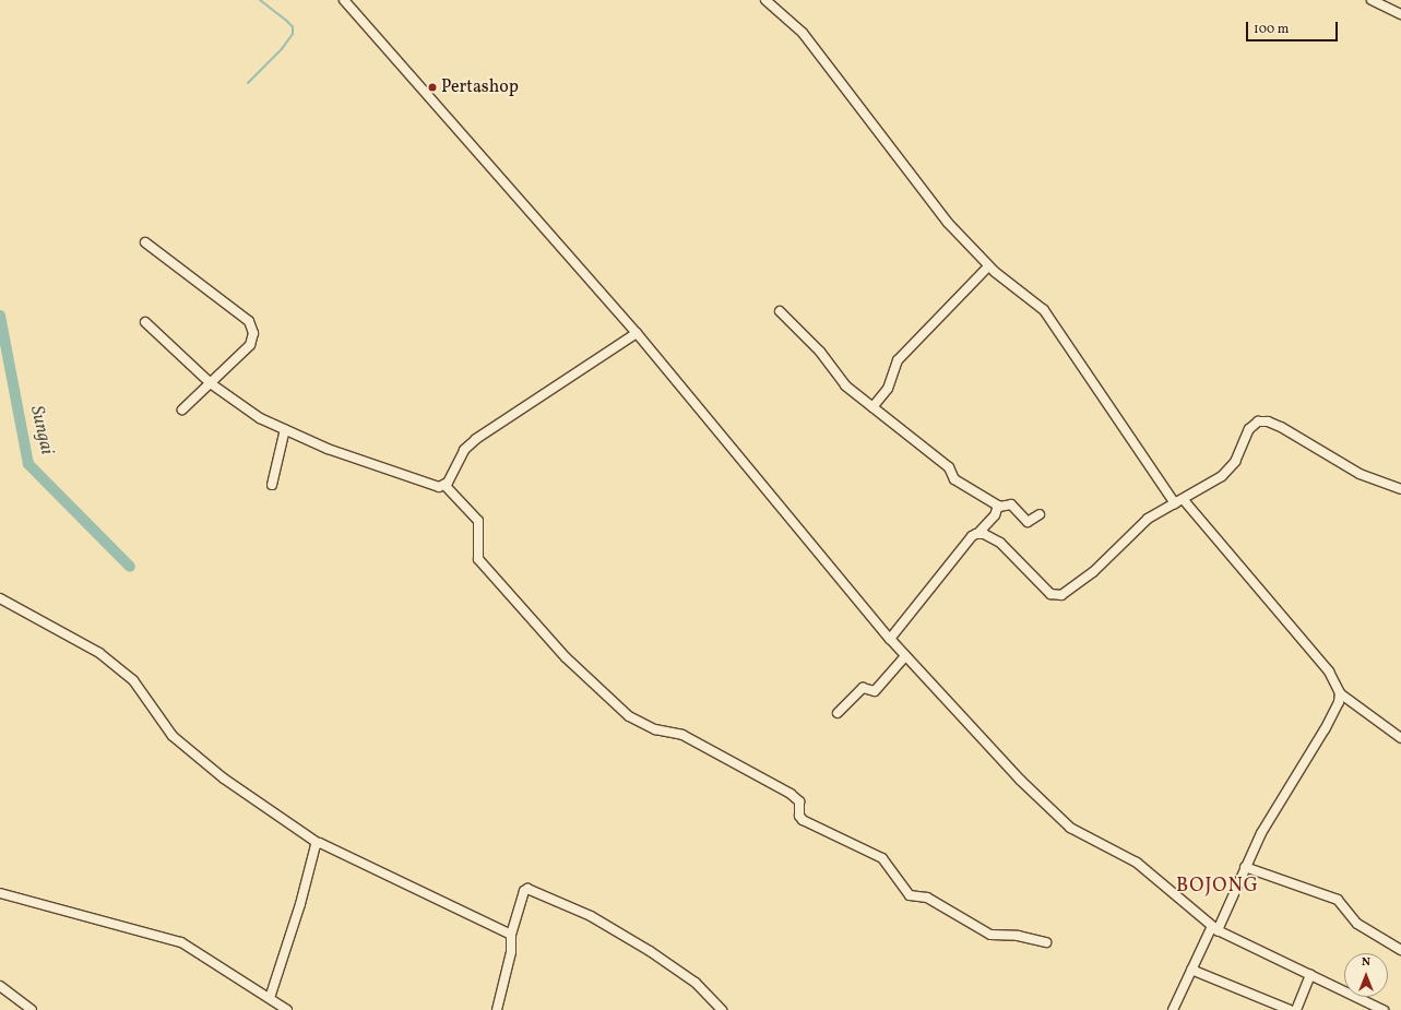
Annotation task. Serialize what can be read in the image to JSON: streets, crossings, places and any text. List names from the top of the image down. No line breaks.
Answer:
{"districts":["BOJONG"],"water":["Sungai"],"places":["Pertashop"],"scale_bar":"100 m","north":"top"}
